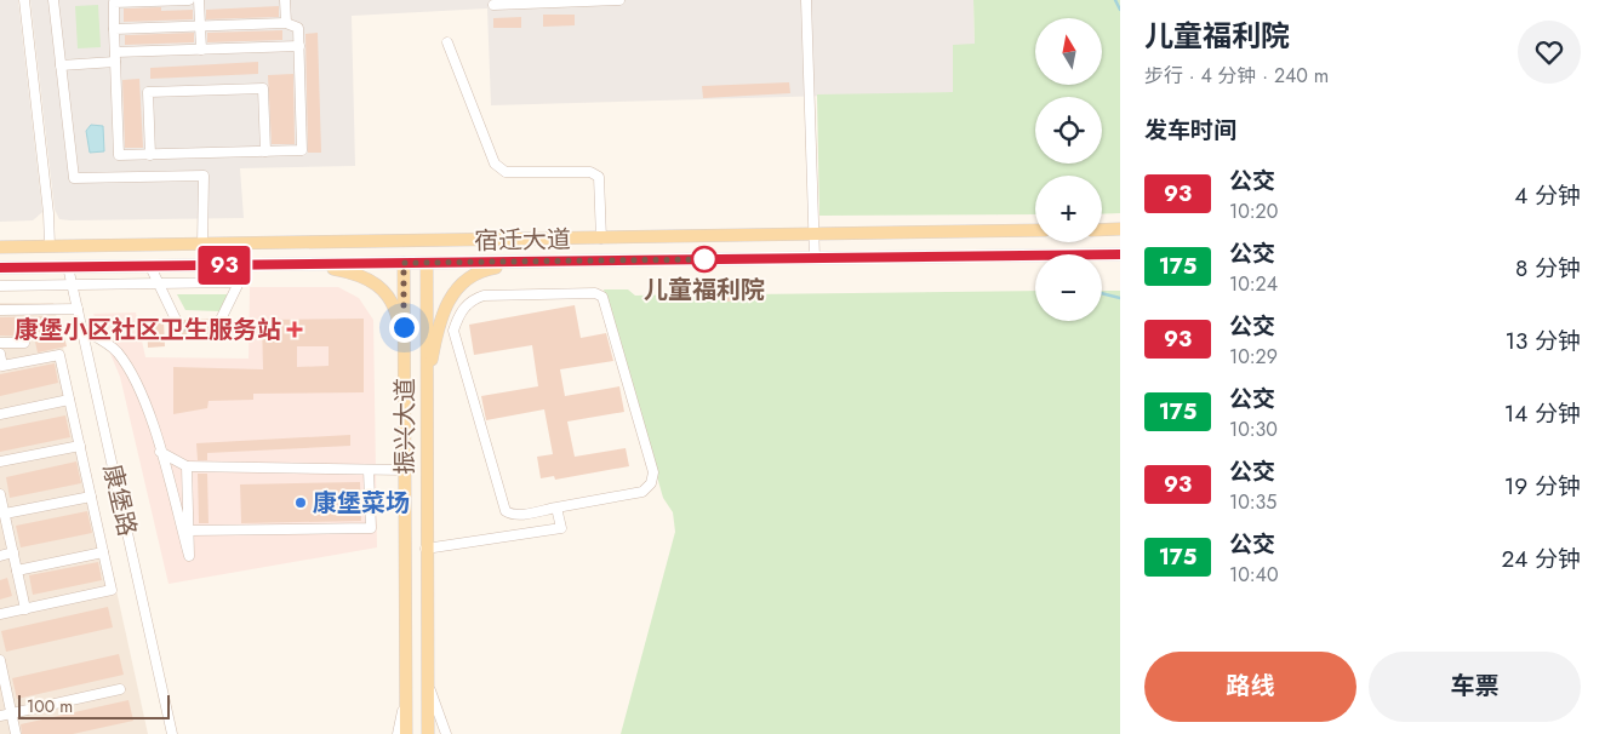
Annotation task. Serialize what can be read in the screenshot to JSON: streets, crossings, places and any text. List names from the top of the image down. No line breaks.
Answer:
{"streets":{"main road":["宿迁大道","振兴大道"],"street":["康堡路"]},"crossings":[["宿迁大道","振兴大道"],["宿迁大道","康堡路"]],"places":{"other":["儿童福利院","康堡菜场"],"health":["康堡小区社区卫生服务站"]},"lines":["bus line 93"],"scale_bar":"100 m","north":"top","page":{"on_map":"93","heading":[["儿童福利院","步行 · 4 分钟 · 240 m"],"发车时间"],"map_buttons":["+","−"],"list":[{"mark":"93","name":"公交","note":"10:20","value":"4 分钟"},{"mark":"175","name":"公交","note":"10:24","value":"8 分钟"},{"mark":"93","name":"公交","note":"10:29","value":"13 分钟"},{"mark":"175","name":"公交","note":"10:30","value":"14 分钟"},{"mark":"93","name":"公交","note":"10:35","value":"19 分钟"},{"mark":"175","name":"公交","note":"10:40","value":"24 分钟"}],"buttons":["路线","车票"],"scale":"100 m"}}
